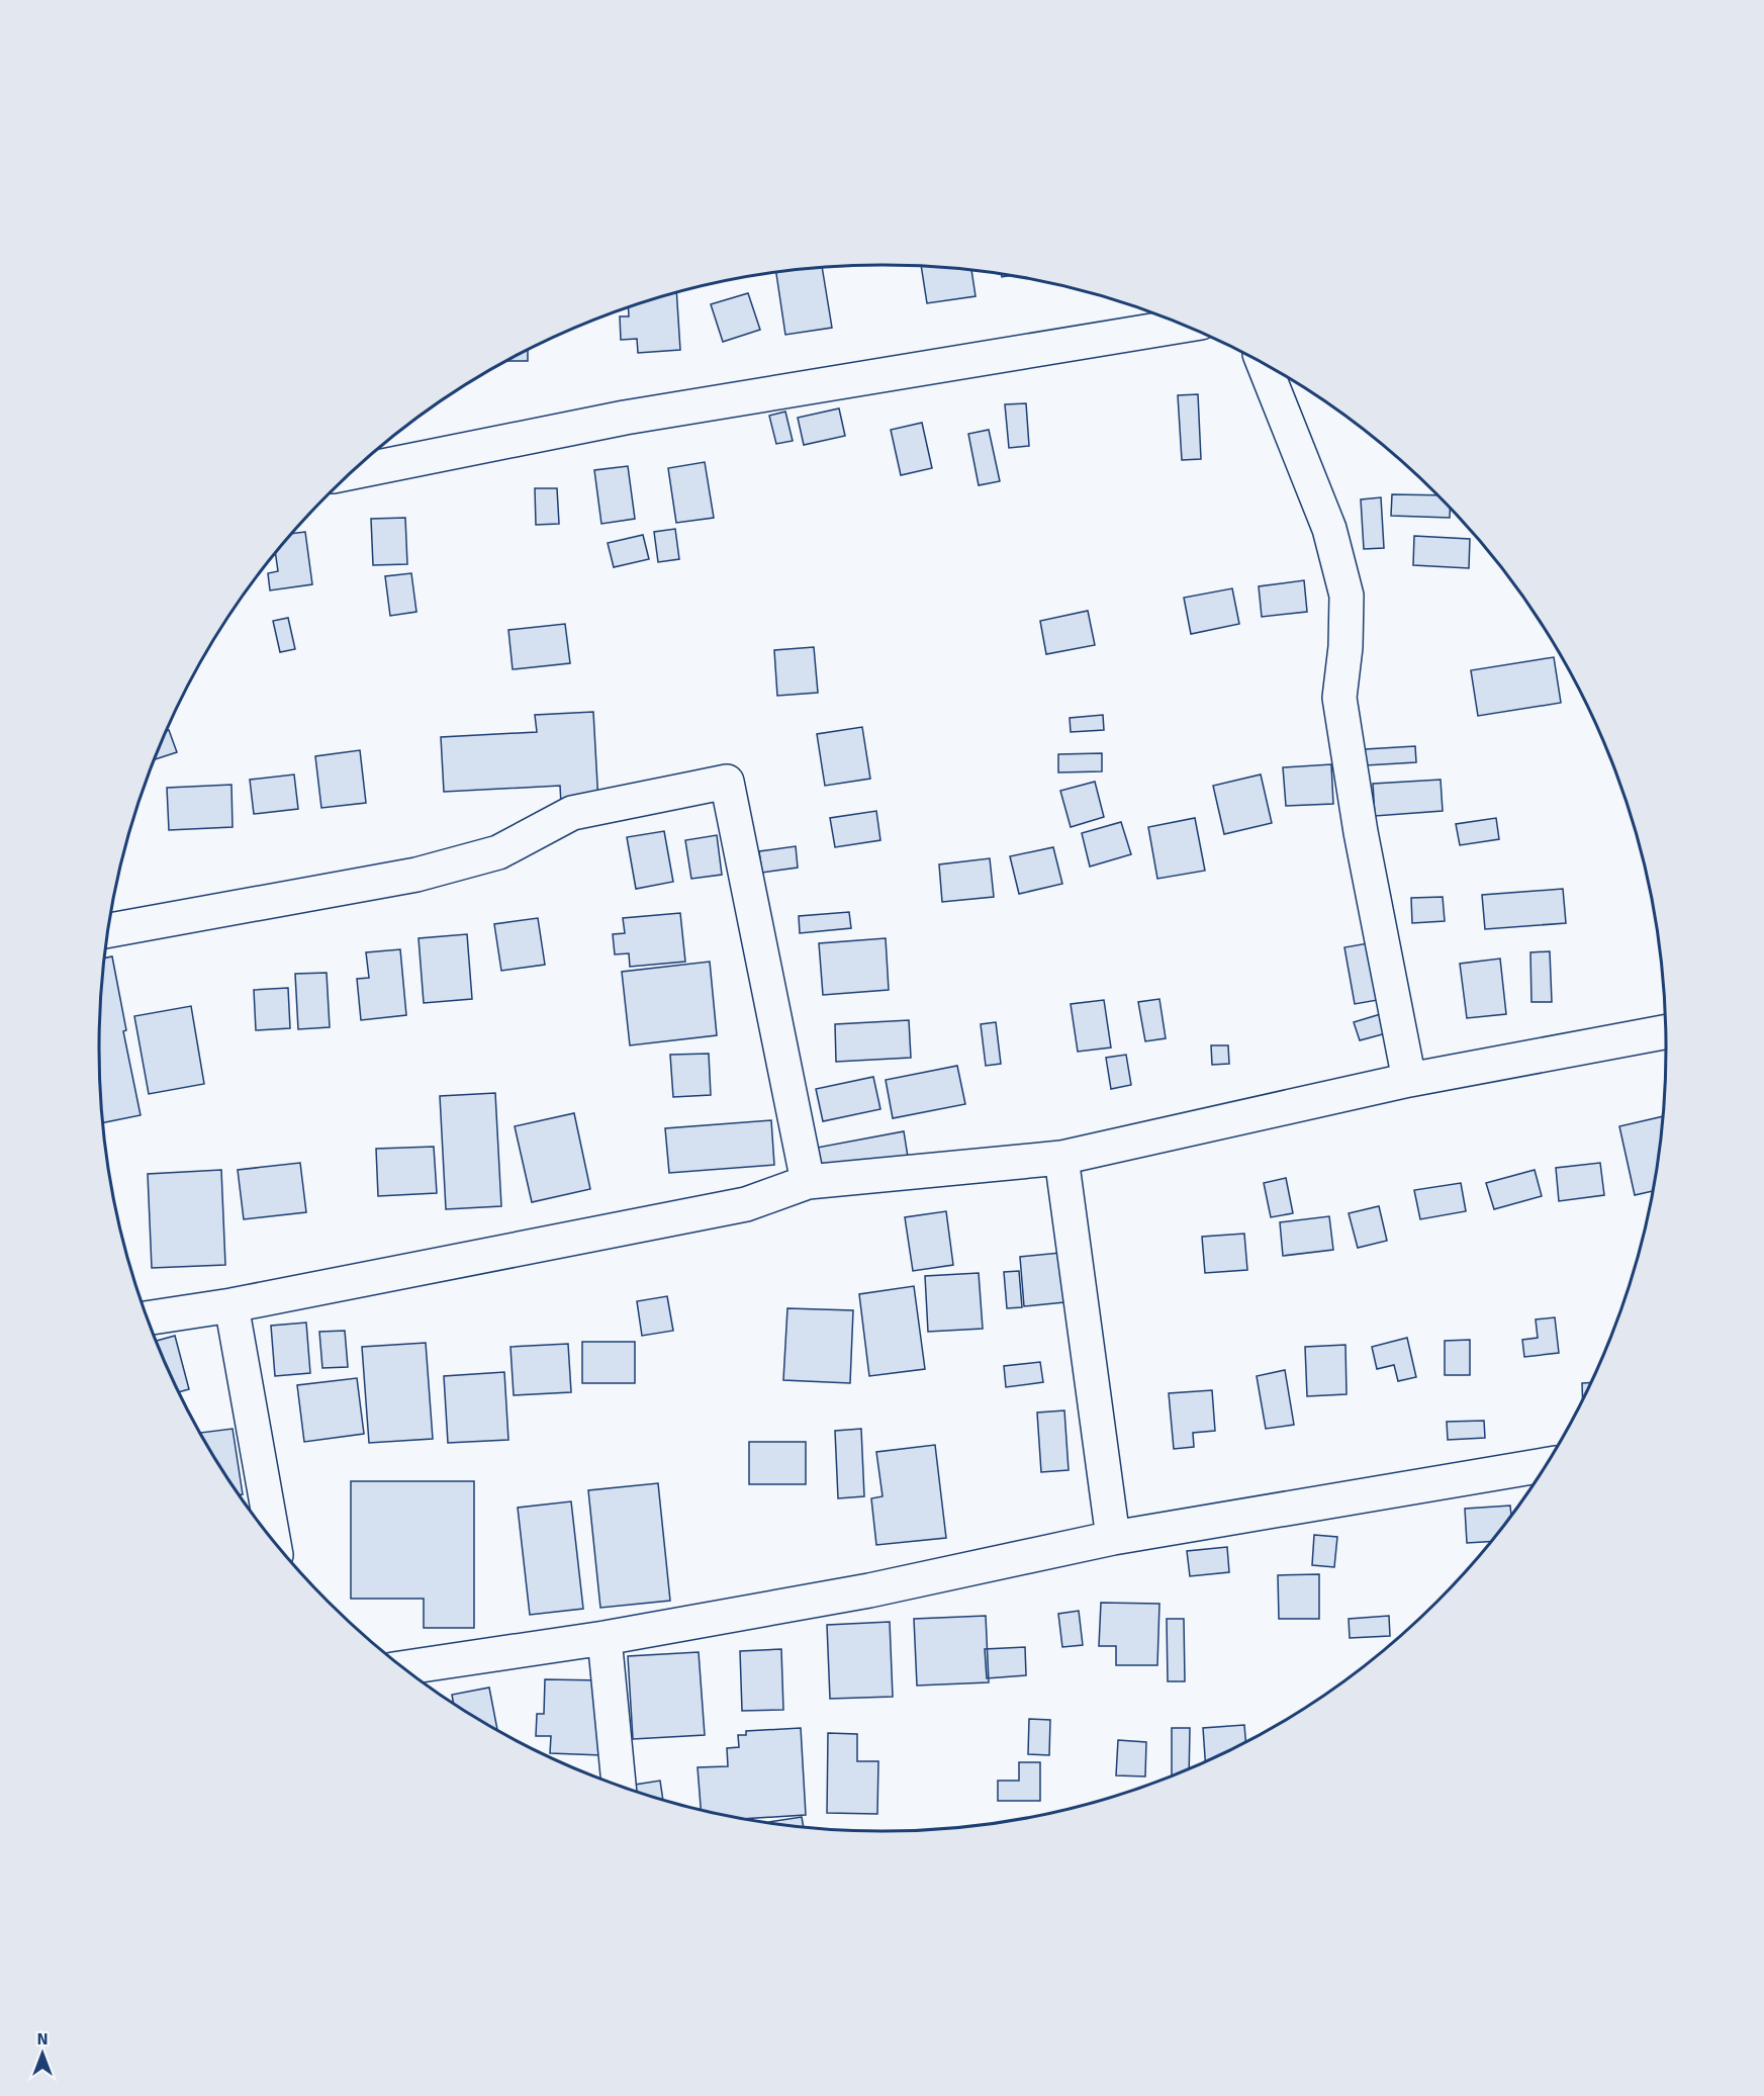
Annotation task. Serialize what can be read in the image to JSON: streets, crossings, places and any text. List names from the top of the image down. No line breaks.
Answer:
{"north":"top"}
